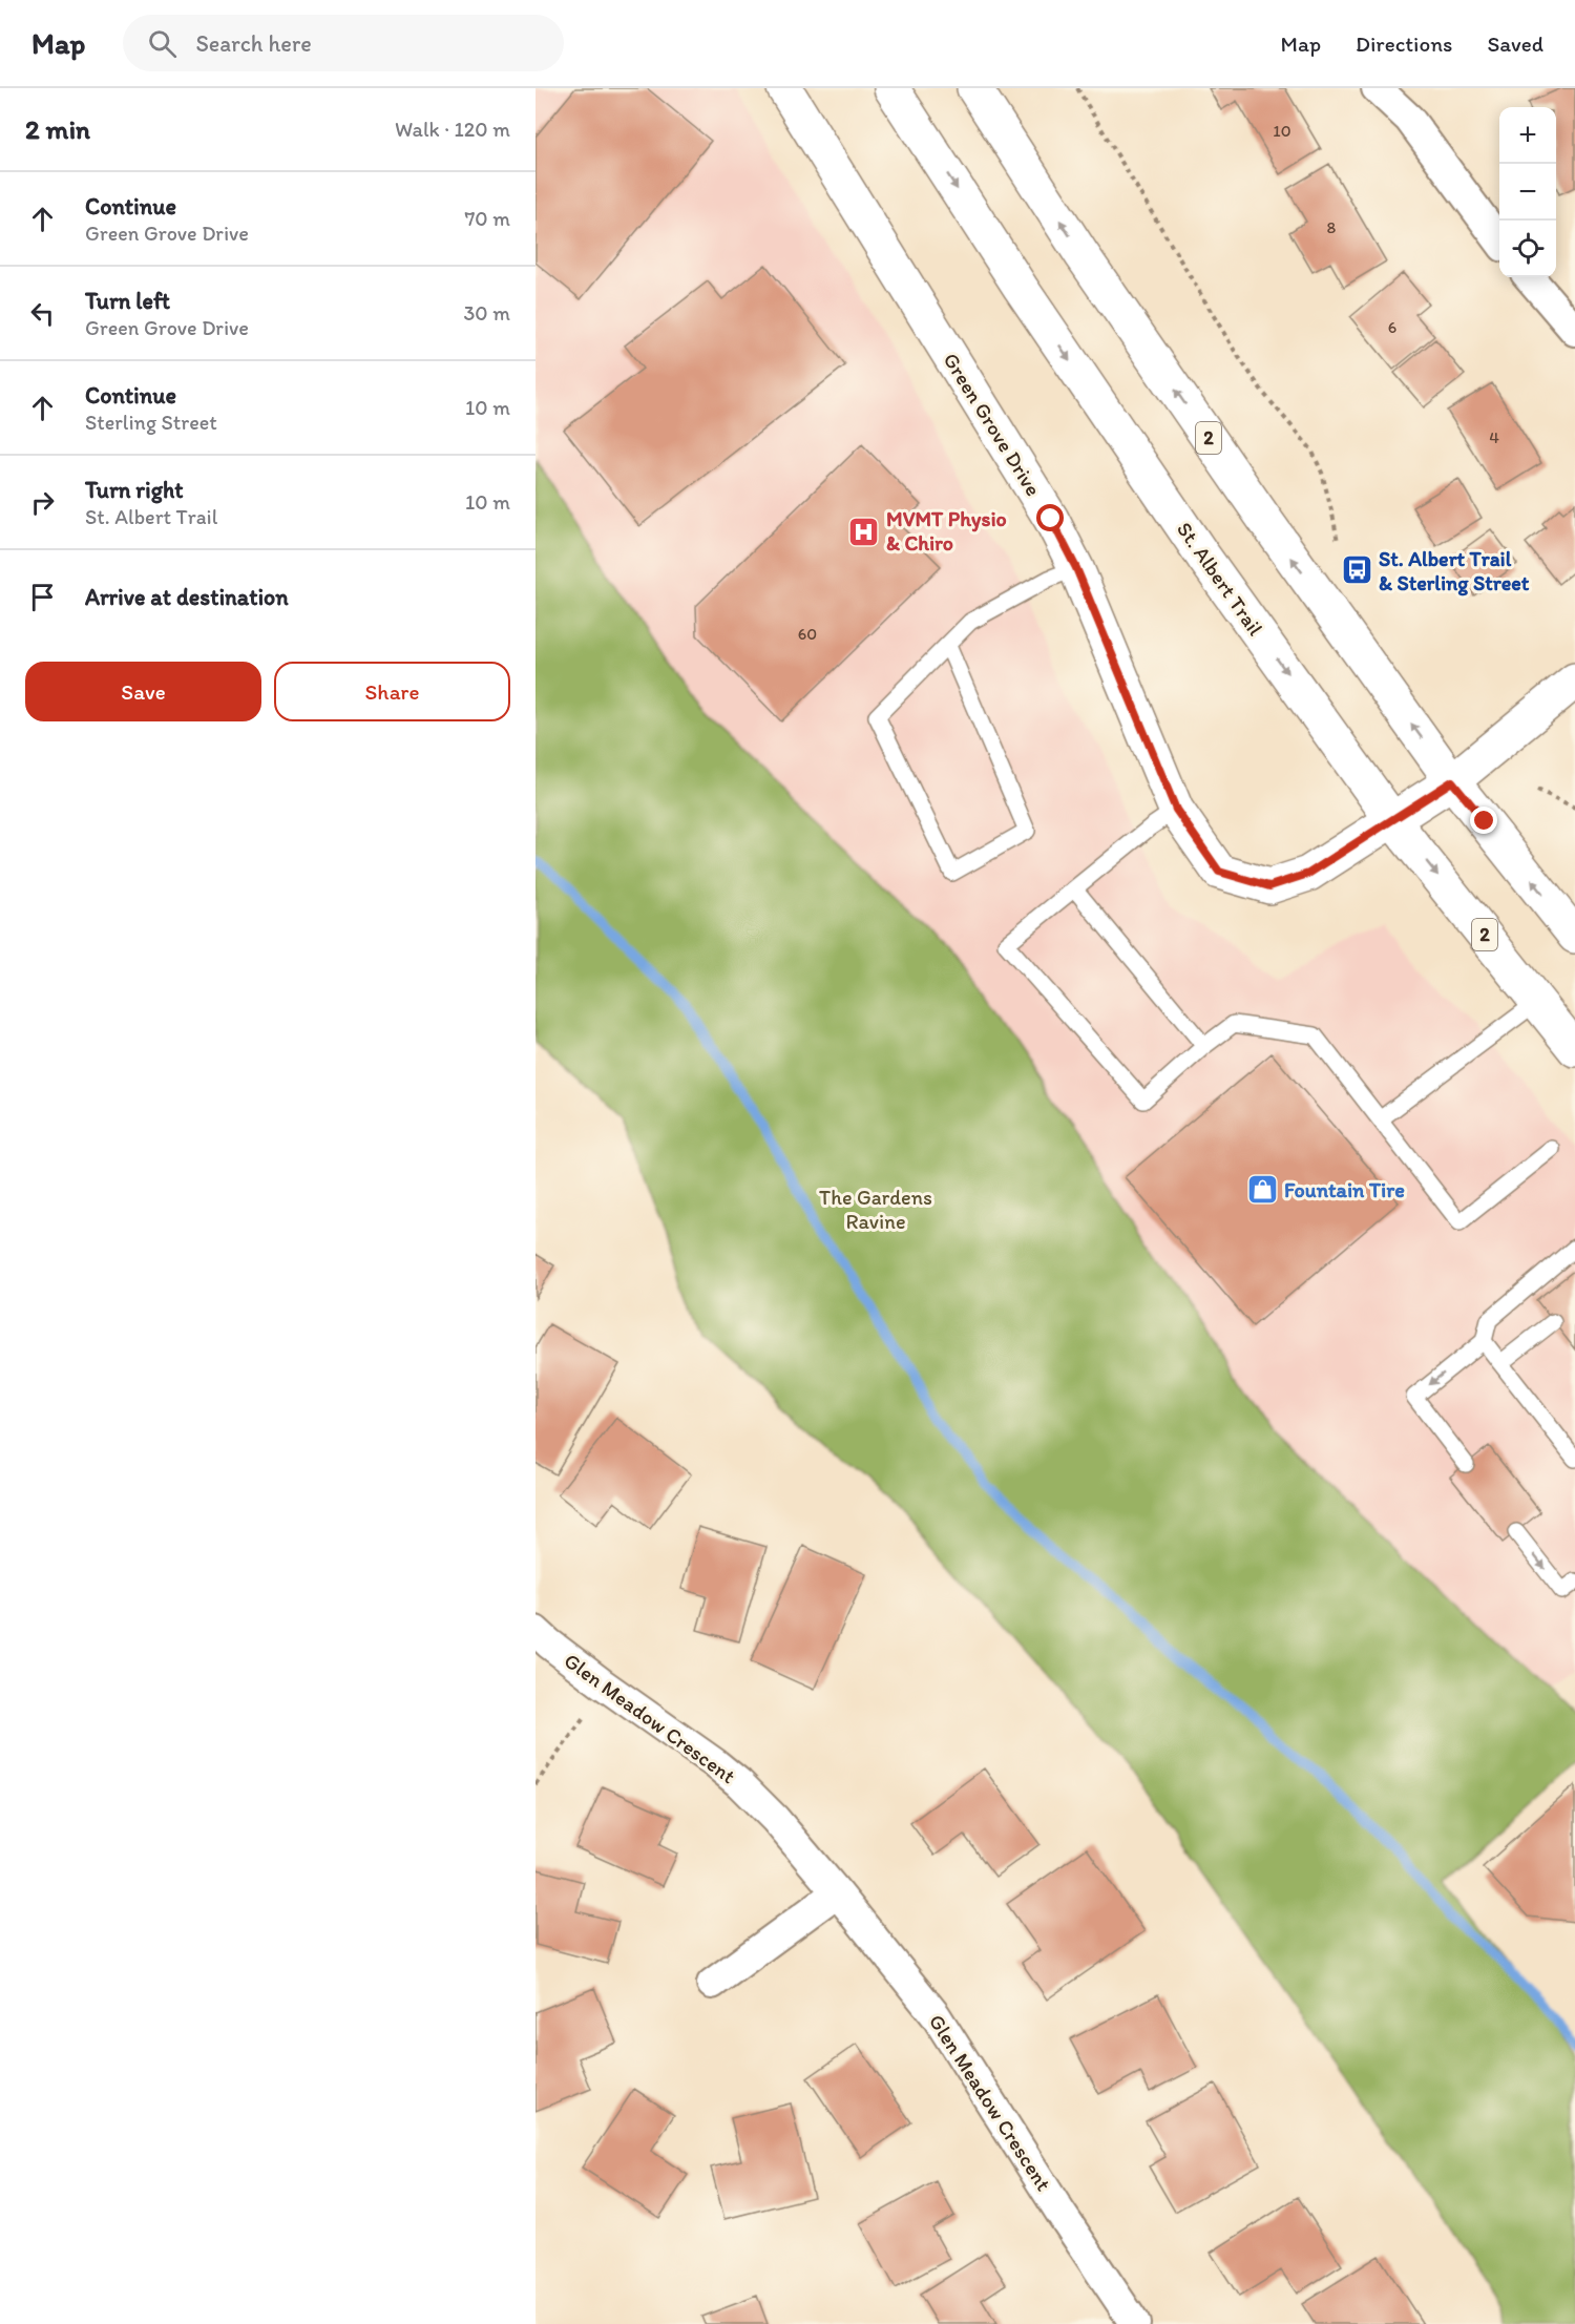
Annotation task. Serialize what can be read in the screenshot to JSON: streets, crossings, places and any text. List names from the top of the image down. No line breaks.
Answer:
{"streets":{"main road":["Green Grove Drive","2","St. Albert Trail"],"street":["Glen Meadow Crescent"]},"crossings":[["Green Grove Drive","2"],["Green Grove Drive","St. Albert Trail"]],"parks":["The Gardens Ravine"],"places":{"hospital":["MVMT Physio & Chiro"],"bus stop":["St. Albert Trail & Sterling Street"],"shop":["Fountain Tire"]},"house_numbers":["10","8","6","4","60"],"page":{"header":"Map","search":"Search here","nav":["Map","Directions","Saved"],"heading":["2 min","Walk · 120 m"],"map_buttons":["+","−"],"list":[["Continue","Green Grove Drive","70 m"],["Turn left","Green Grove Drive","30 m"],["Continue","Sterling Street","10 m"],["Turn right","St. Albert Trail","10 m"],"Arrive at destination"],"buttons":["Save","Share"]}}
